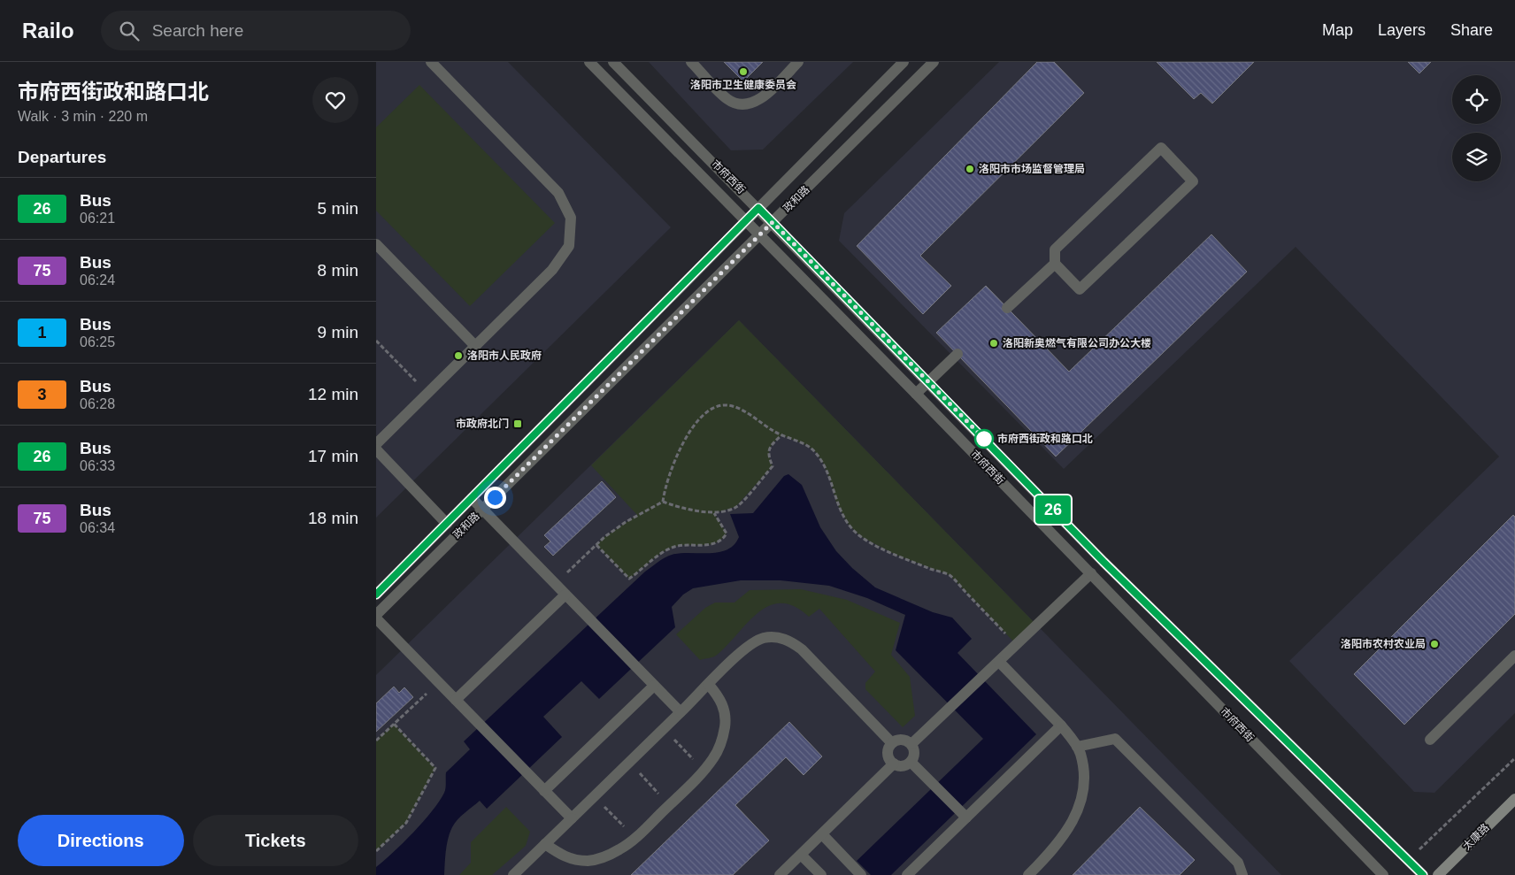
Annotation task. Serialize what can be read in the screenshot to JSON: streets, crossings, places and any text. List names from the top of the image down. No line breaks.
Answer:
{"streets":{"main road":["太康路"],"street":["市府西街","政和路"]},"crossings":[["市府西街","政和路"]],"places":{"other":["洛阳市卫生健康委员会","洛阳市市场监督管理局","洛阳新奥燃气有限公司办公大楼","洛阳市人民政府","市府西街政和路口北","洛阳市农村农业局"],"transit":["市政府北门"]},"lines":["bus line 26"],"page":{"header":"Railo","search":"Search here","nav":["Map","Layers","Share"],"heading":[["市府西街政和路口北","Walk · 3 min · 220 m"],"Departures"],"on_map":"26","list":[{"mark":"26","name":"Bus","note":"06:21","value":"5 min"},{"mark":"75","name":"Bus","note":"06:24","value":"8 min"},{"mark":"1","name":"Bus","note":"06:25","value":"9 min"},{"mark":"3","name":"Bus","note":"06:28","value":"12 min"},{"mark":"26","name":"Bus","note":"06:33","value":"17 min"},{"mark":"75","name":"Bus","note":"06:34","value":"18 min"}],"buttons":["Directions","Tickets"]}}
